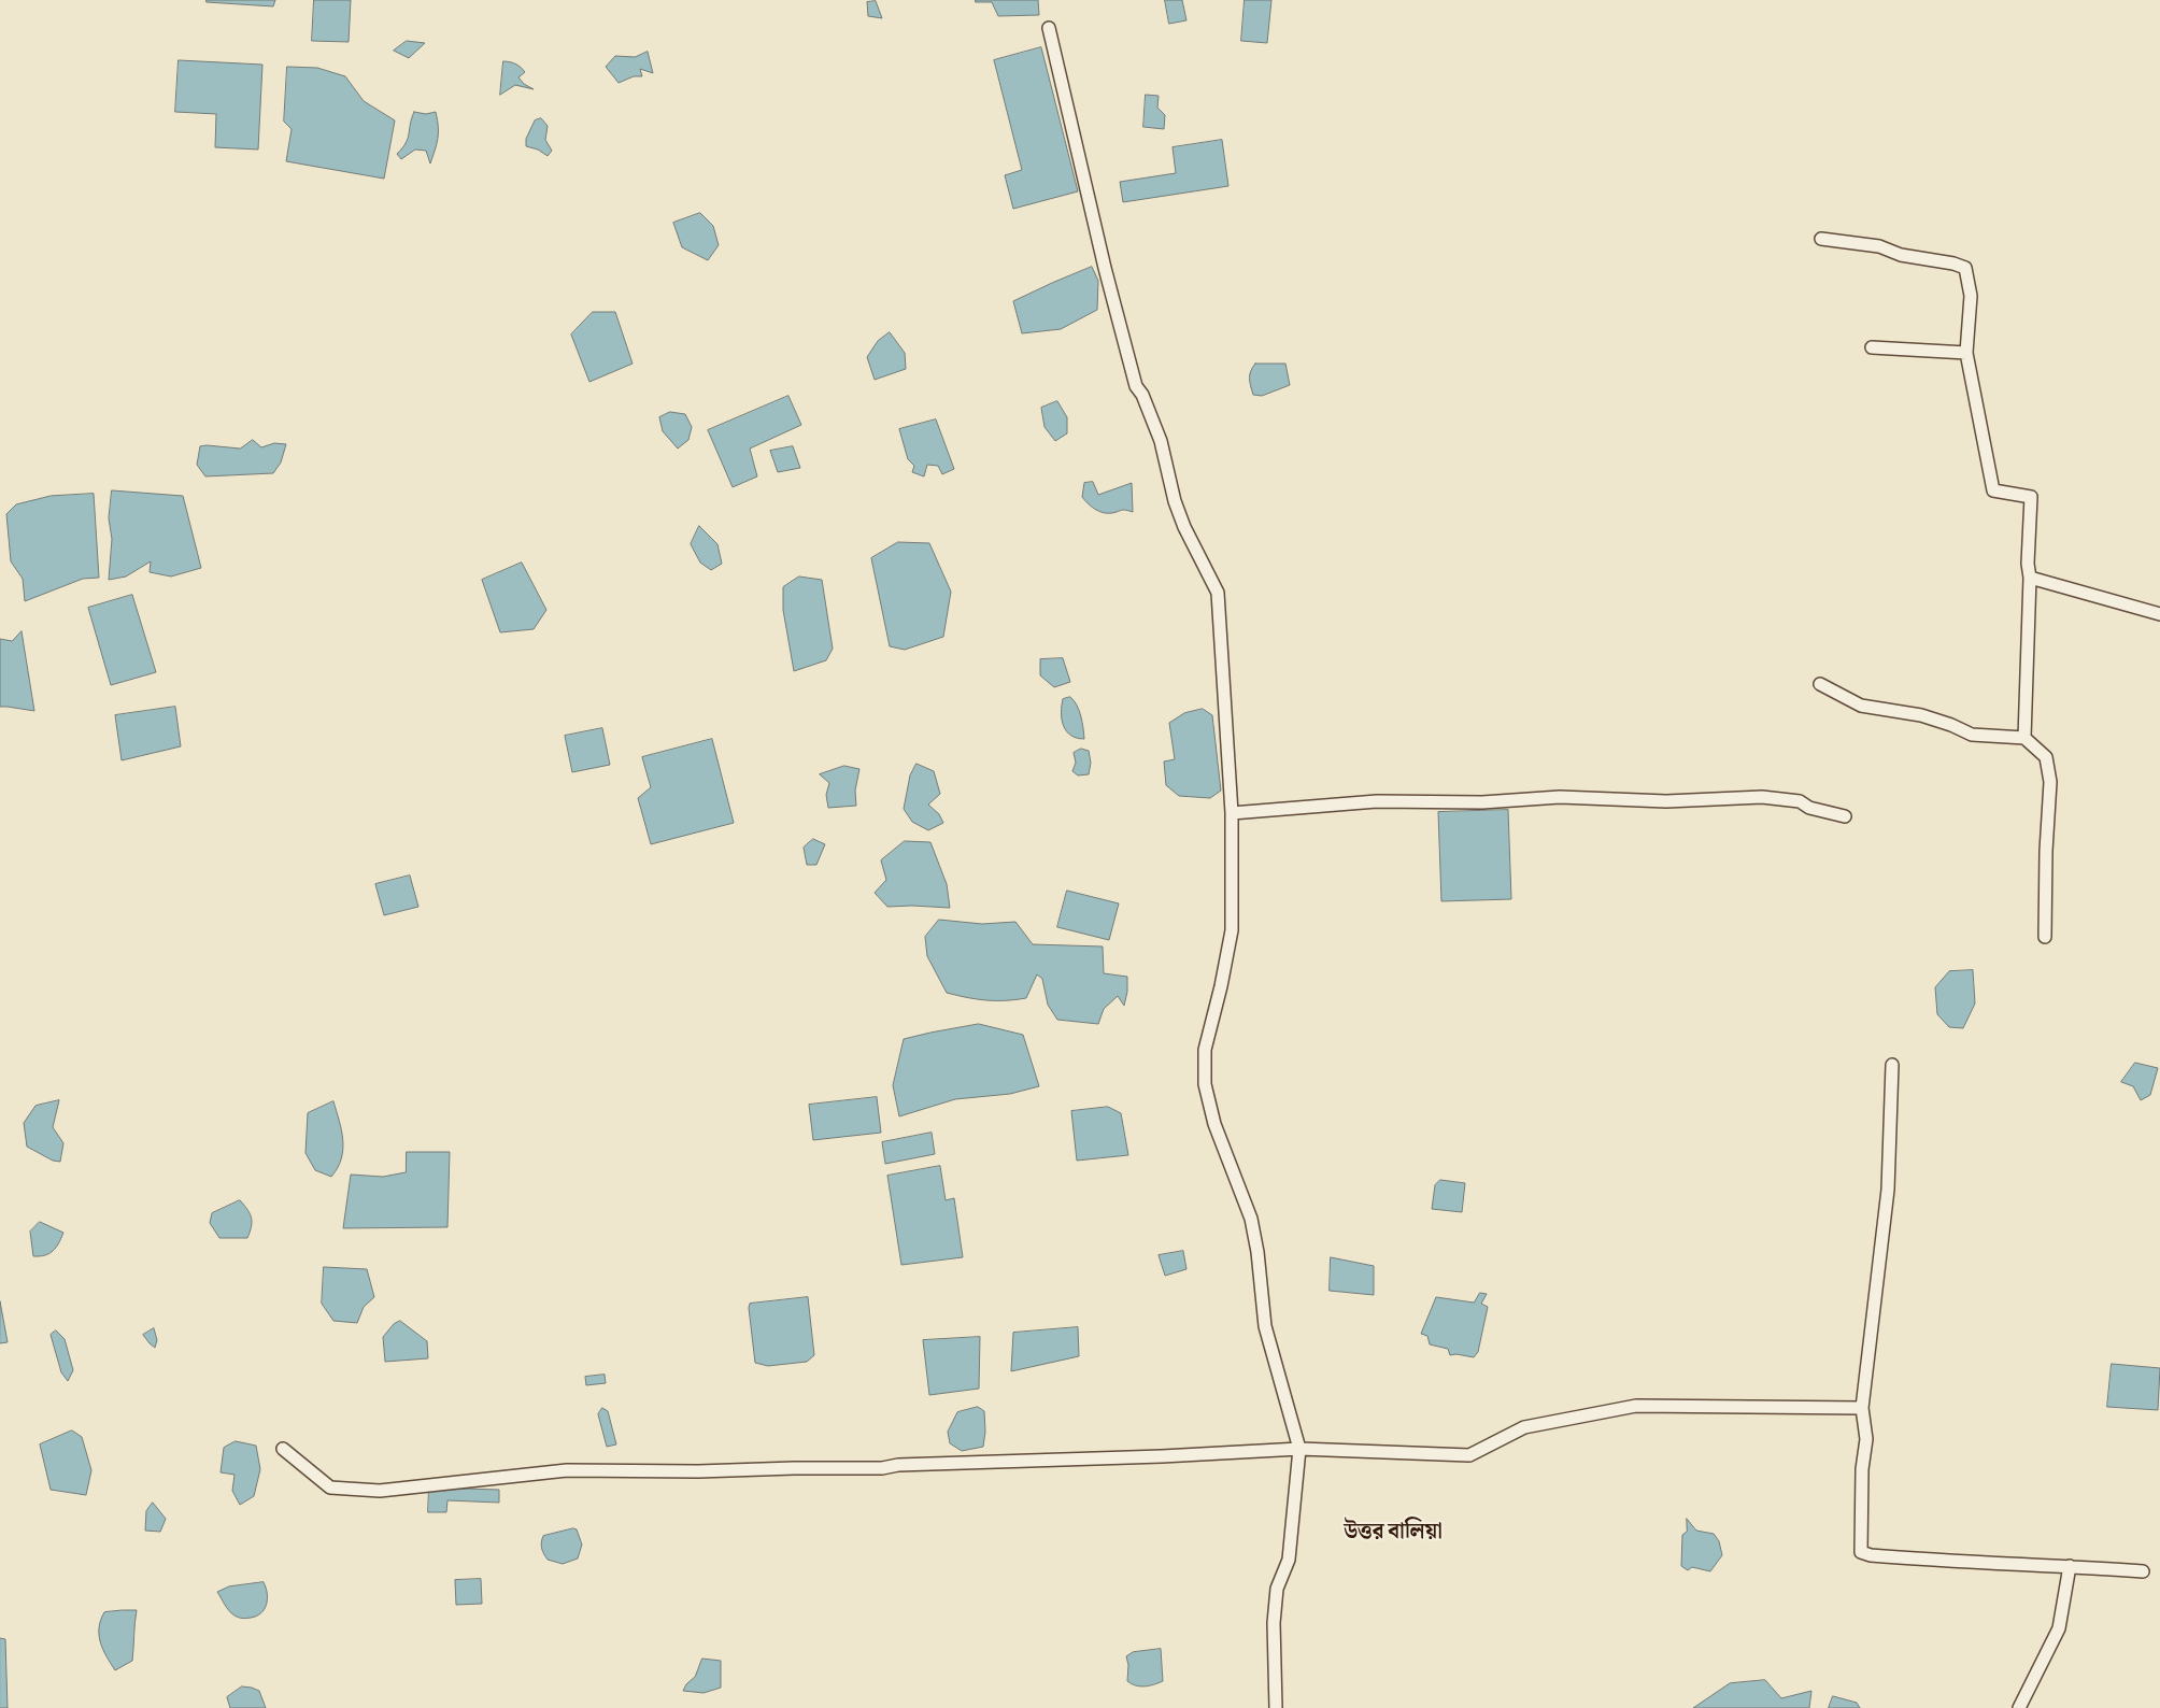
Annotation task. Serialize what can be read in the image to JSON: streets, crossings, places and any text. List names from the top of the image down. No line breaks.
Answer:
{"districts":["উত্তর বালিয়া"]}
